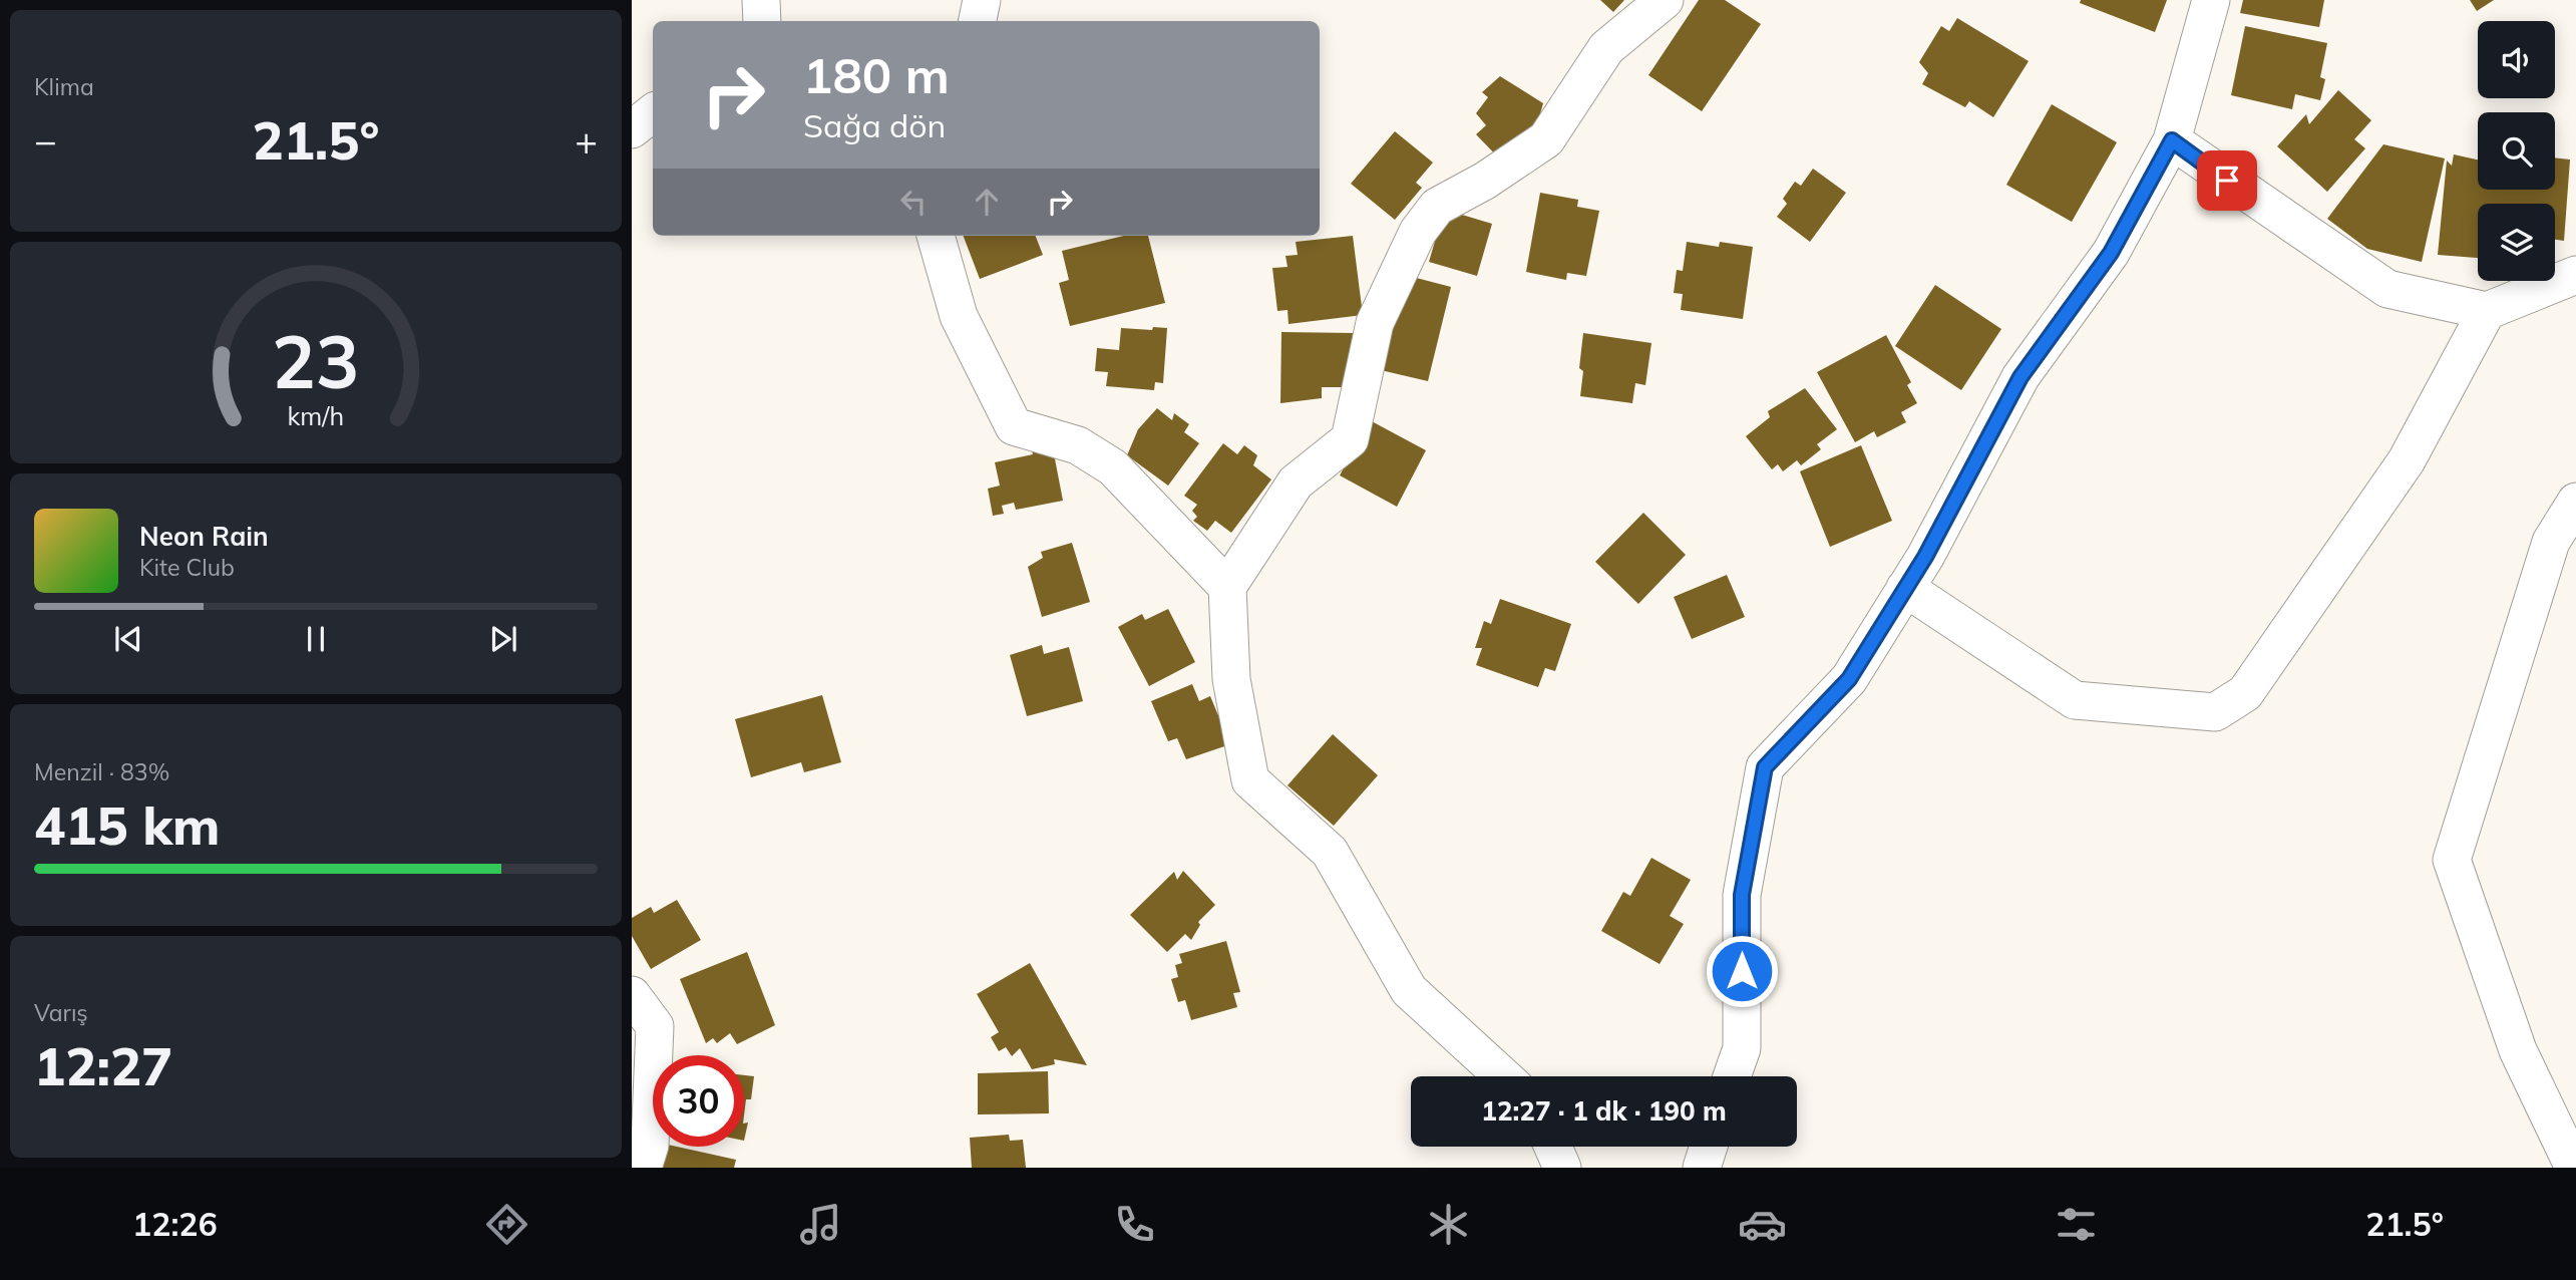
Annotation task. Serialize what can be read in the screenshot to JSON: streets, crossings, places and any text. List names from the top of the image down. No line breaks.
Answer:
{"page":{"tile":["Klima",["Menzil · 83%","415 km"],["Varış","12:27"]],"turn":["180 m","Sağa dön"],"heat":["−","21.5°","+"],"song":["Neon Rain","Kite Club"],"limit":"30","trip":"12:27 · 1 dk · 190 m","tabs":["12:26","21.5°"],"gauge":["23","km/h"]}}
